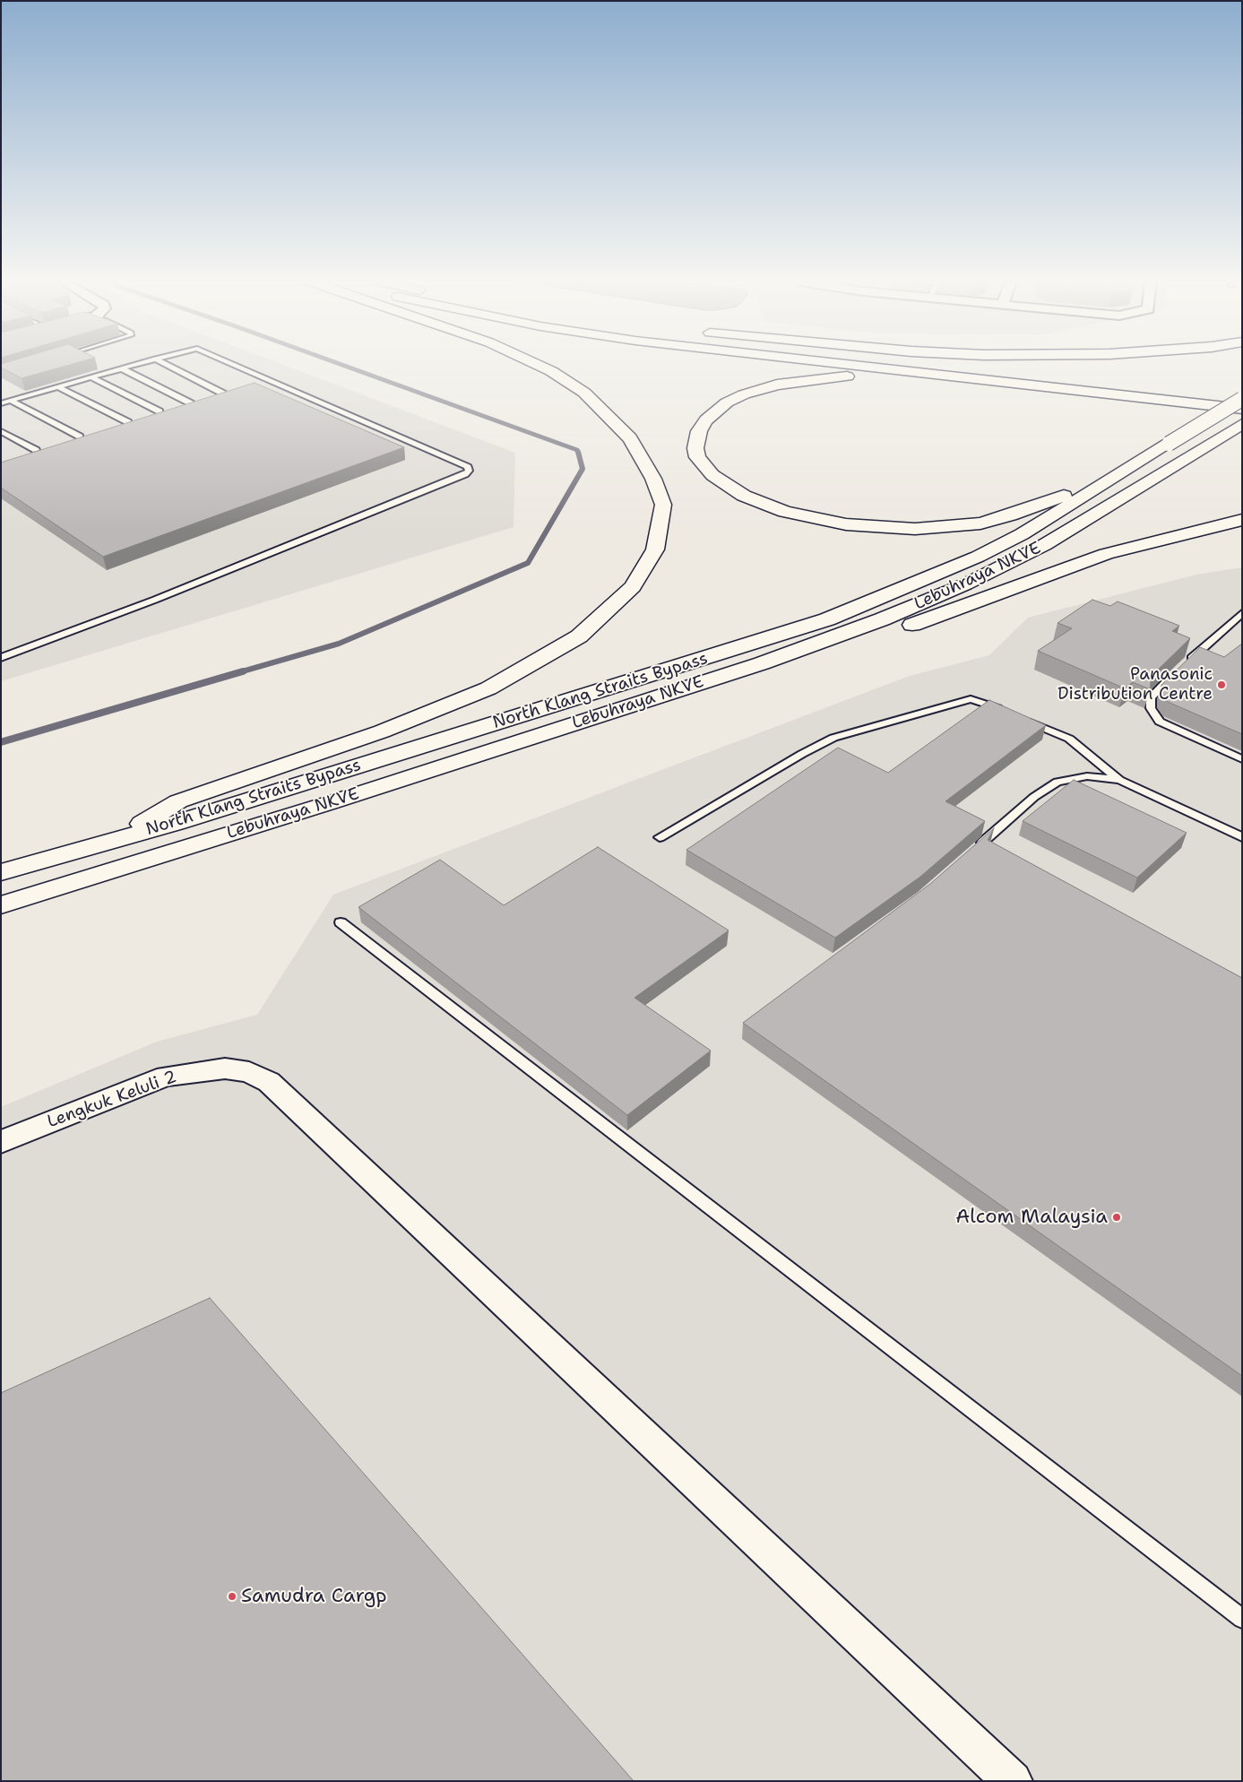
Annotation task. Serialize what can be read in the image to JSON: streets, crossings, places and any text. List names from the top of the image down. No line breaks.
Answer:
{"streets":{"highway":["Lebuhraya NKVE","North Klang Straits Bypass"],"street":["Lengkuk Keluli 2"]},"places":["Panasonic Distribution Centre","Alcom Malaysia","Samudra Cargp"]}
